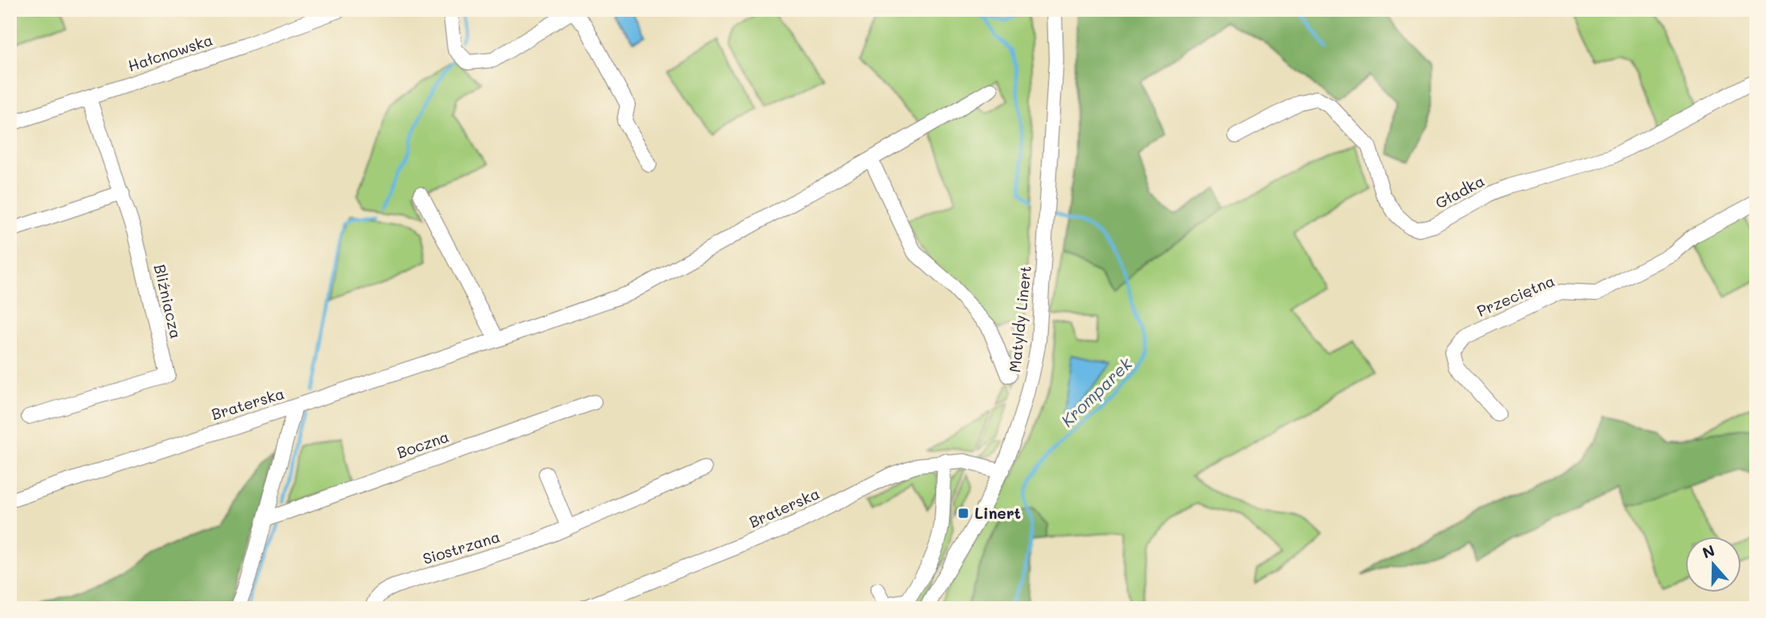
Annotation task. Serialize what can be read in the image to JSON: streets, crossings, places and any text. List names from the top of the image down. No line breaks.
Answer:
{"streets":{"street":["Hałcnowska","Gładka","Przeciętna","Bliźniacza","Matyldy Linert","Braterska","Boczna","Siostrzana"]},"crossings":[["Hałcnowska","Bliźniacza"],["Matyldy Linert","Braterska"]],"water":["Kromparek"],"places":{"transit":["Linert"]},"north":"top"}
